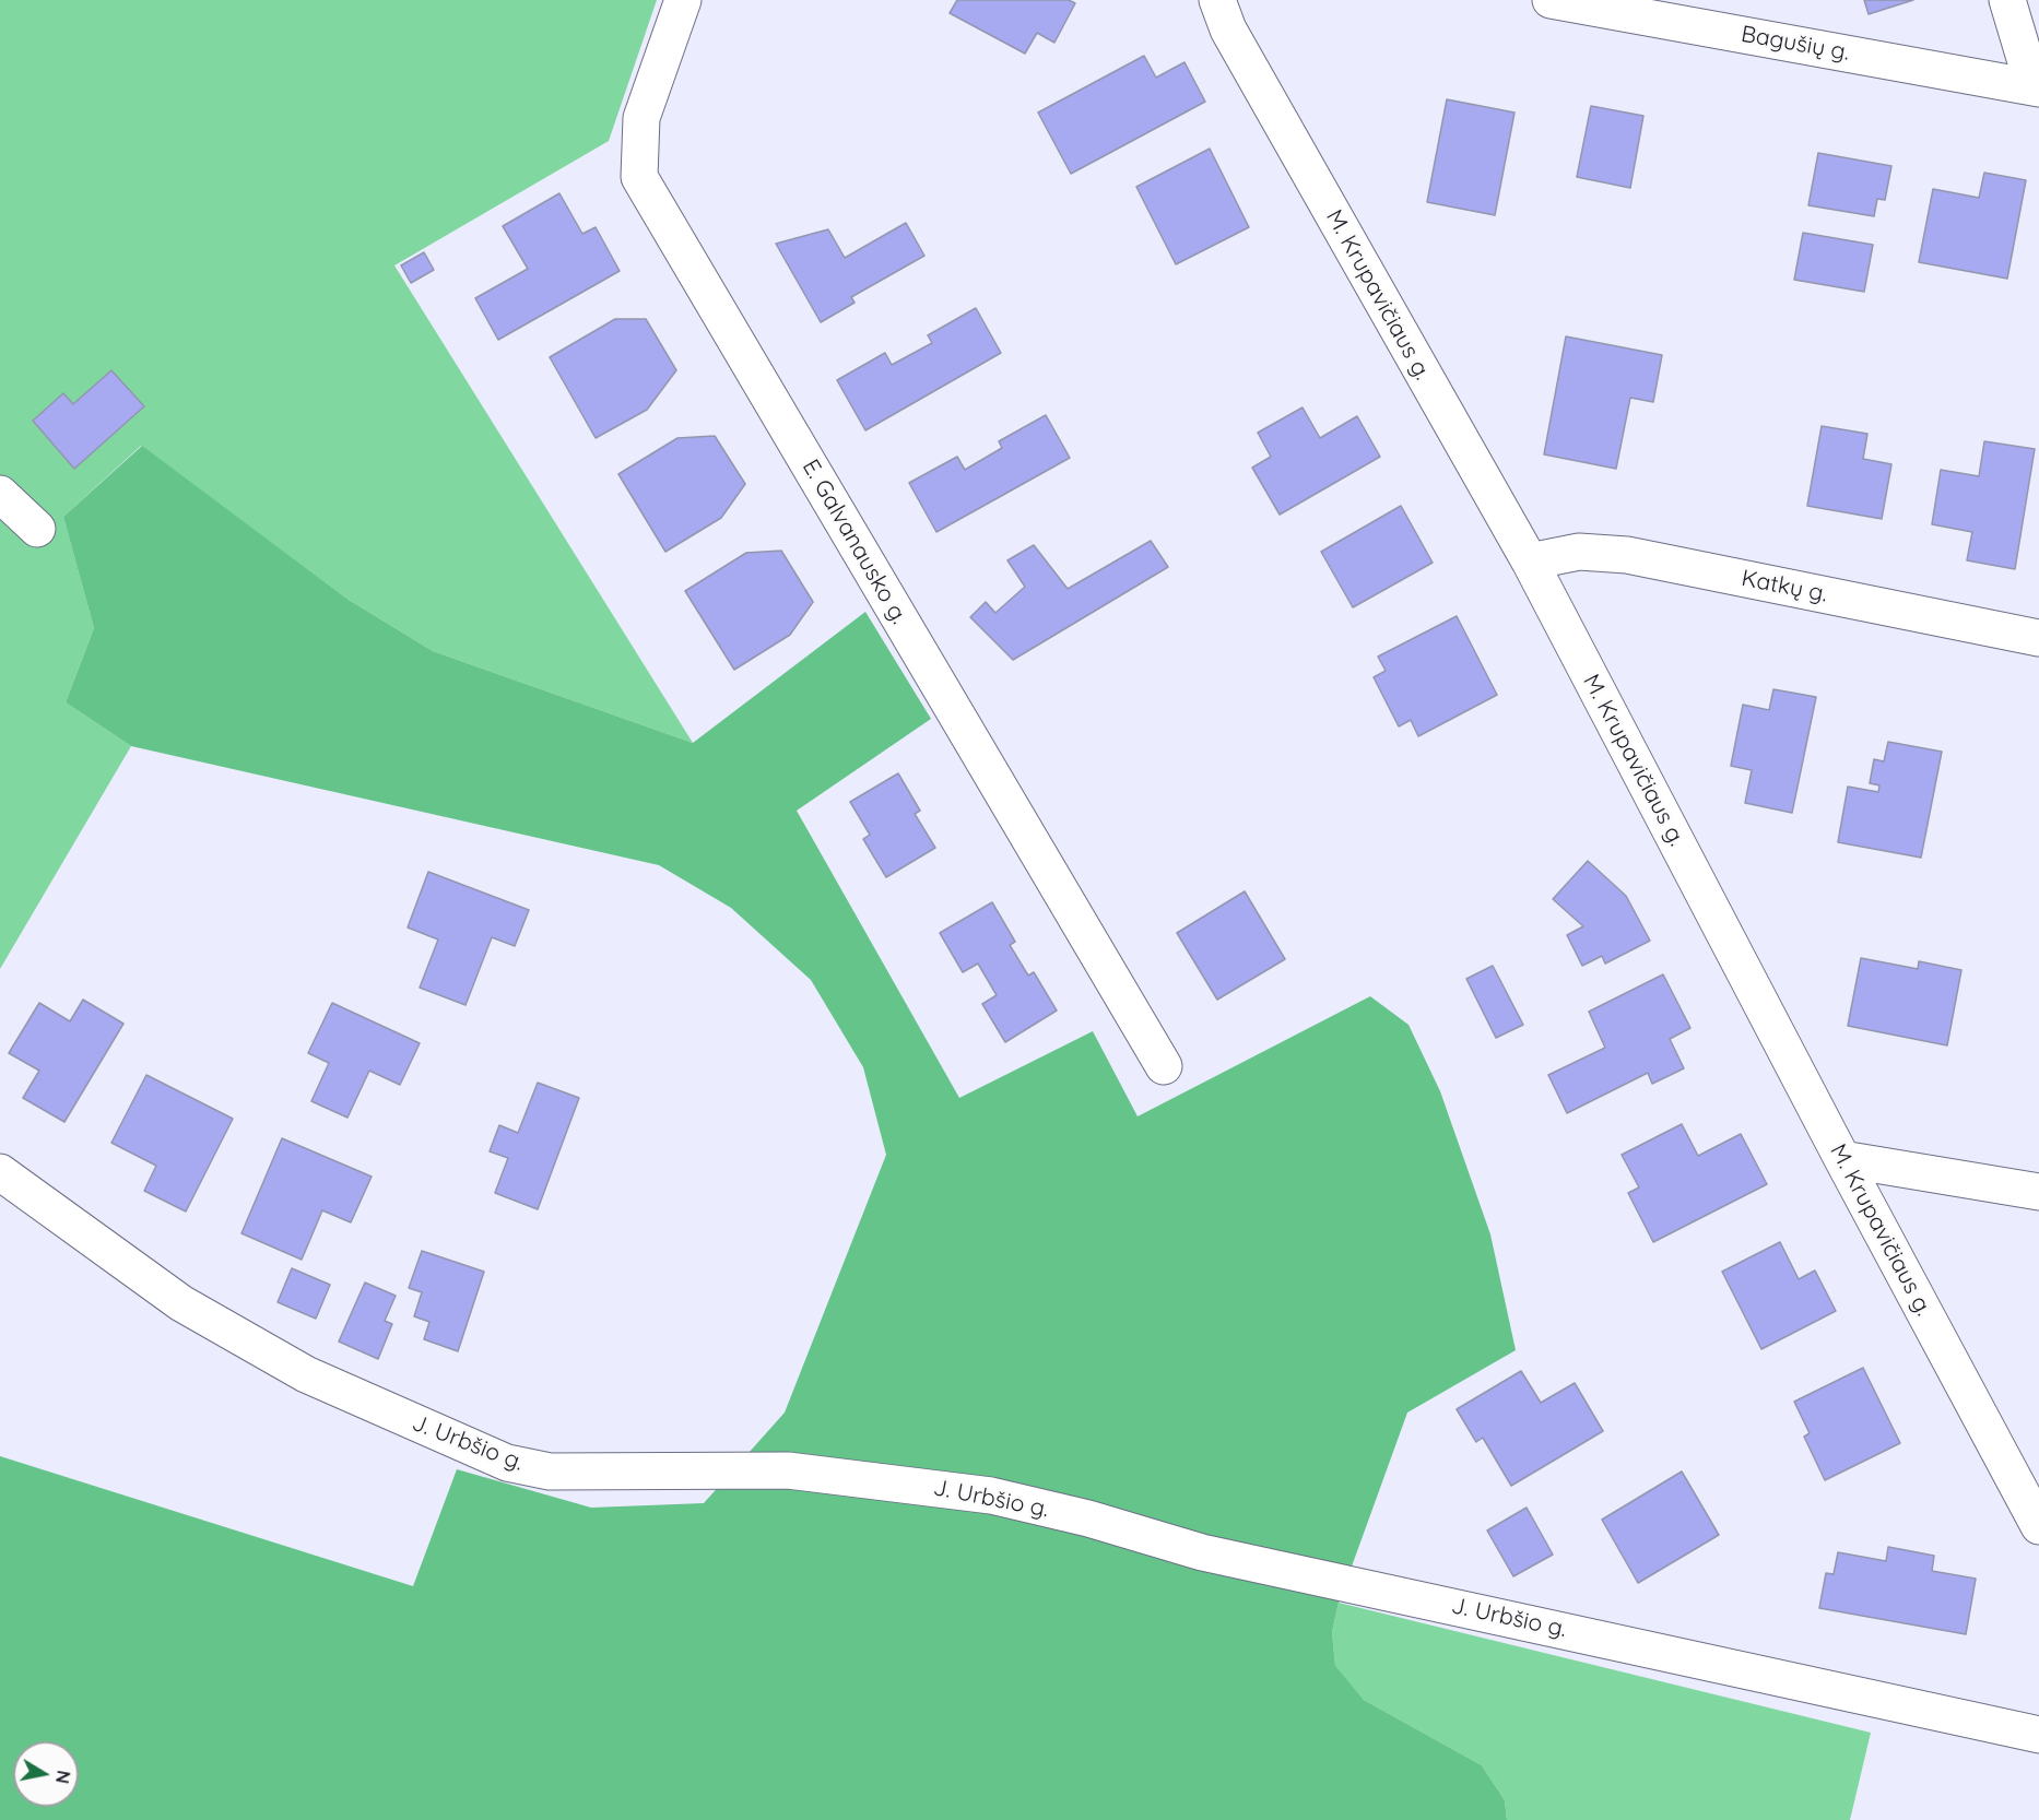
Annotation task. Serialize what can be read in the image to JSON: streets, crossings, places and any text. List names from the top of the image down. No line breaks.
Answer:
{"streets":{"street":["Bagušių g.","M. Krupavičiaus g.","E. Galvanausko g.","Katkų g.","J. Urbšio g."]},"crossings":[["M. Krupavičiaus g.","Katkų g."]],"north":"right"}
